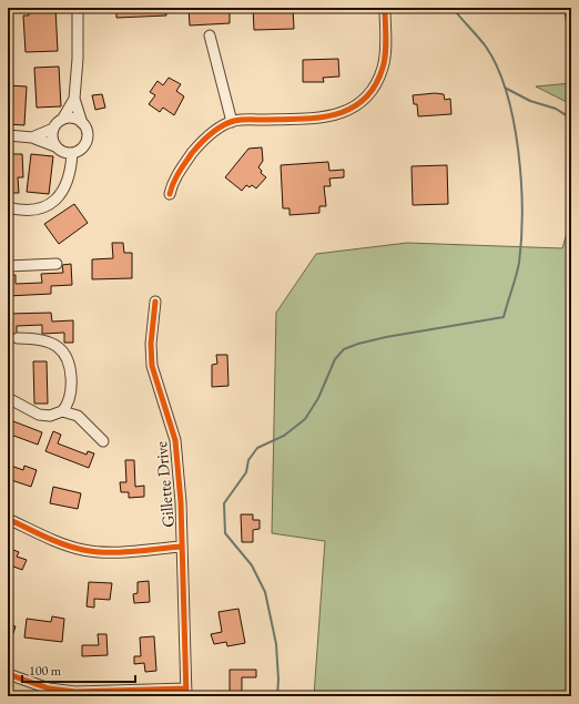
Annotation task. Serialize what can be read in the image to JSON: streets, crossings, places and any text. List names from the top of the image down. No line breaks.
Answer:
{"streets":{"street":["Gillette Drive"]},"scale_bar":"100 m"}
